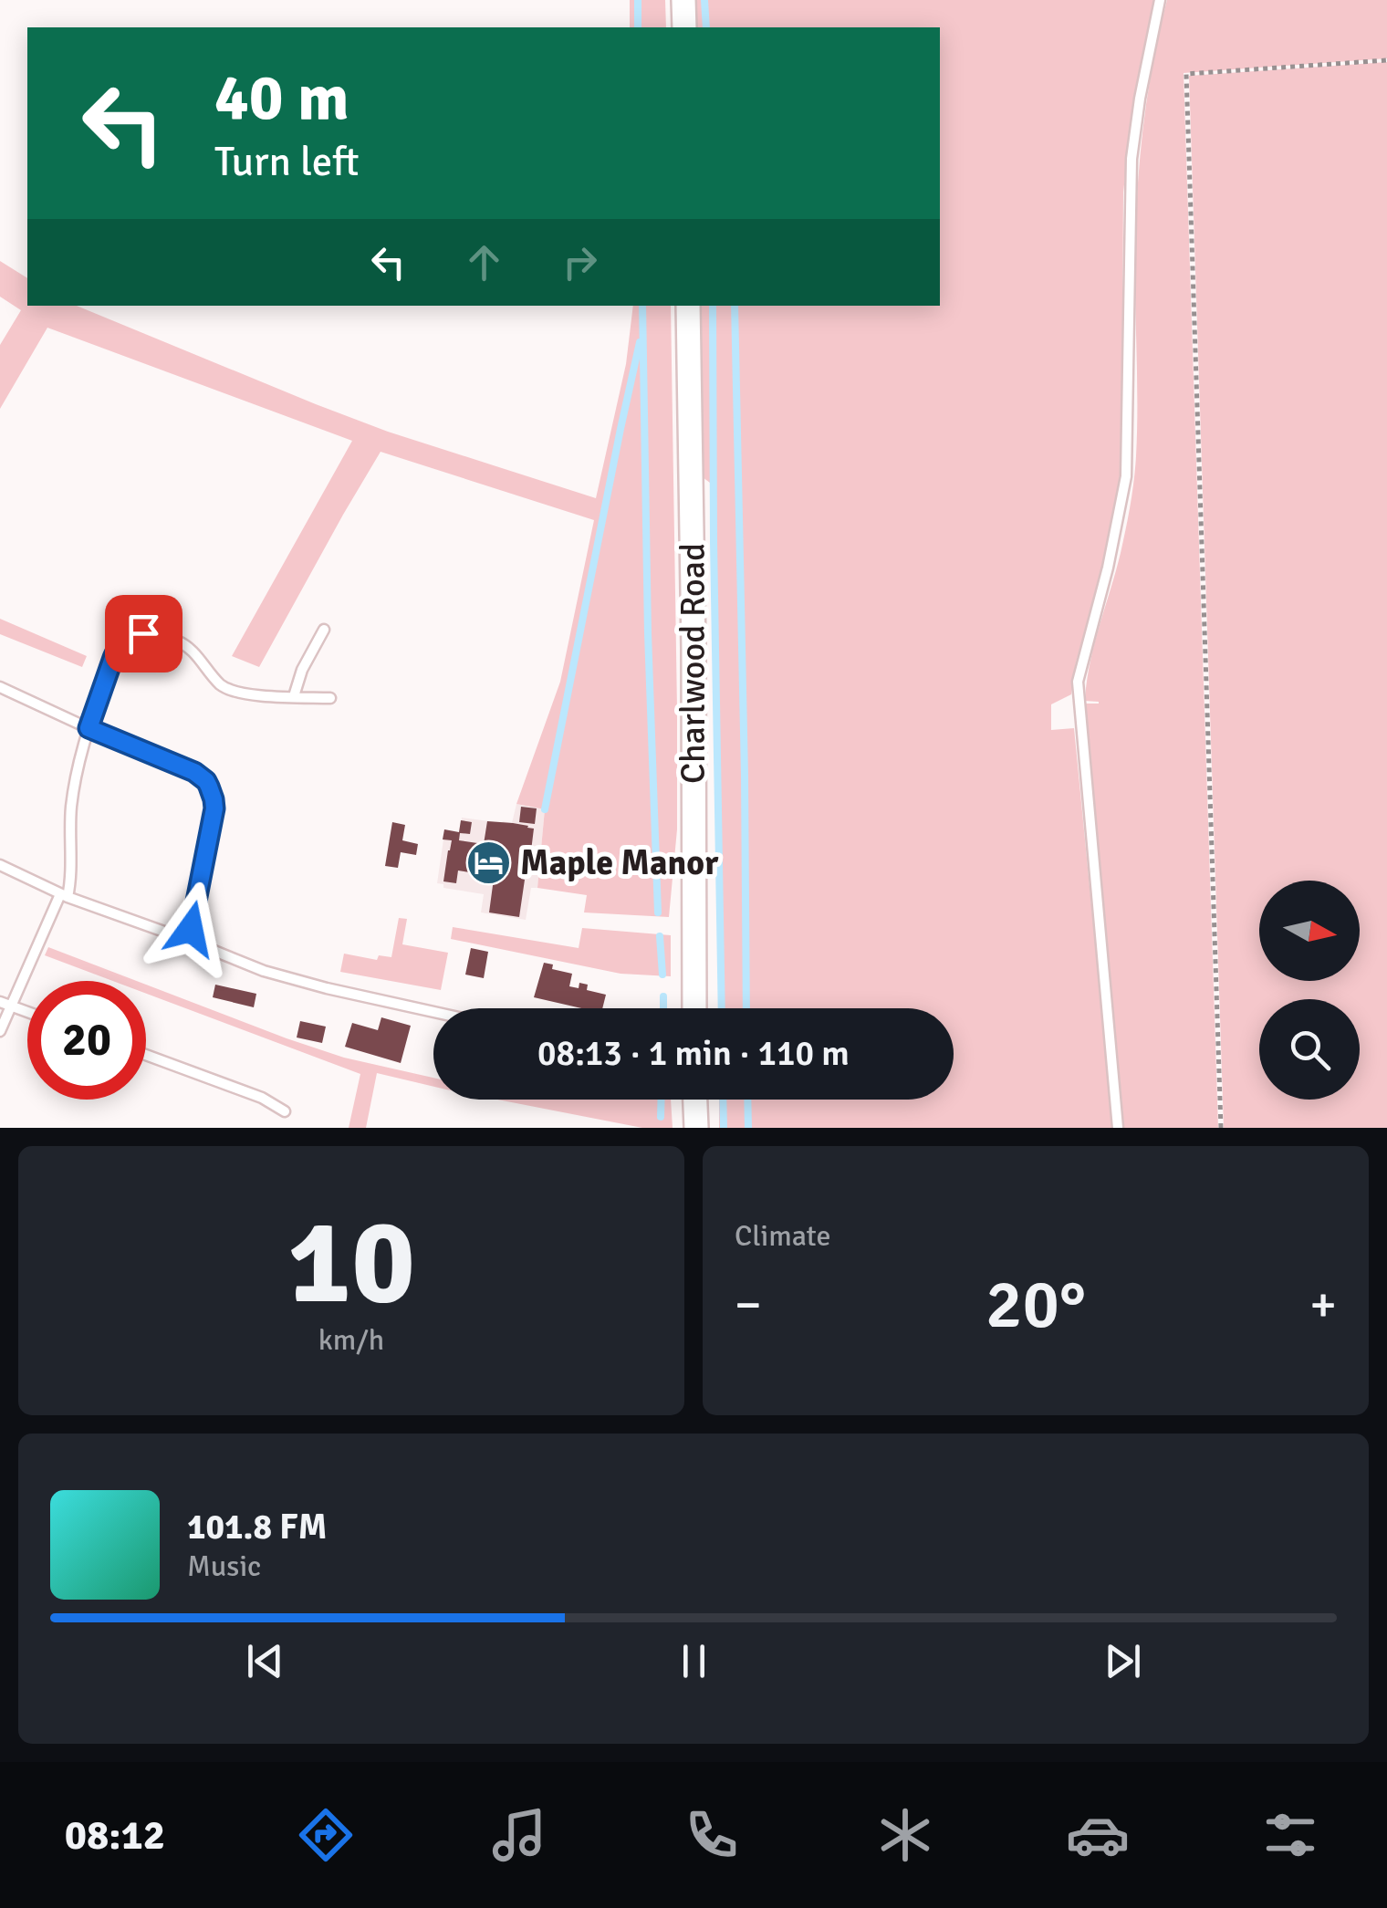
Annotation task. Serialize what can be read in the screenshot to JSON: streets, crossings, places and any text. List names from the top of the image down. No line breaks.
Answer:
{"streets":{"street":["Charlwood Road"]},"places":{"hotel":["Maple Manor"]},"north":"right","page":{"turn":["40 m","Turn left"],"limit":"20","trip":"08:13 · 1 min · 110 m","tile":[["10","km/h"],"Climate"],"heat":["−","20°","+"],"song":["101.8 FM","Music"],"tabs":"08:12"}}
